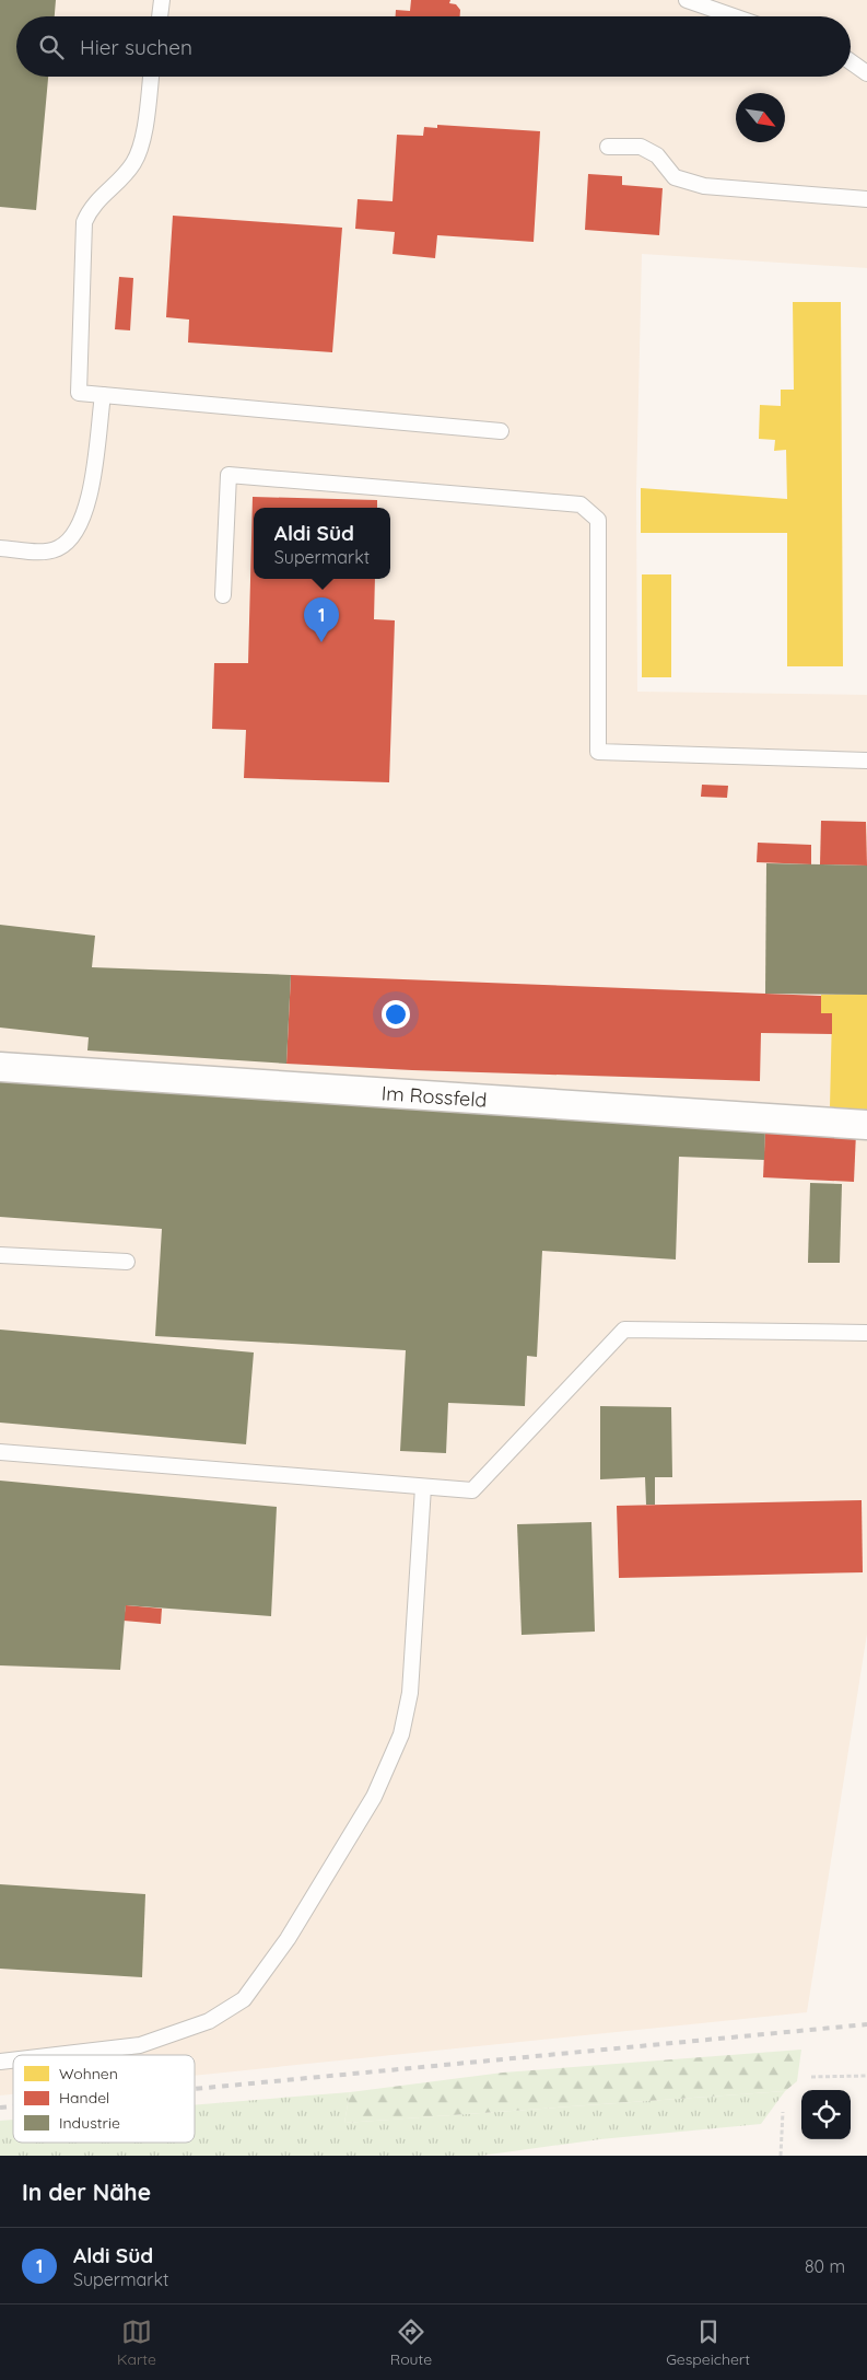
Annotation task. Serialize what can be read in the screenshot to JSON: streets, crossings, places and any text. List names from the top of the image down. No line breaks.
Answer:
{"streets":{"street":["Im Rossfeld"]},"legend":["Wohnen","Handel","Industrie"],"north":"bottom right","page":{"search":"Hier suchen","popup":["Aldi Süd","Supermarkt"],"pins":"1","heading":"In der Nähe","list":[{"mark":"1","name":"Aldi Süd","note":"Supermarkt","value":"80 m"}],"nav":["Karte","Route","Gespeichert"]}}
